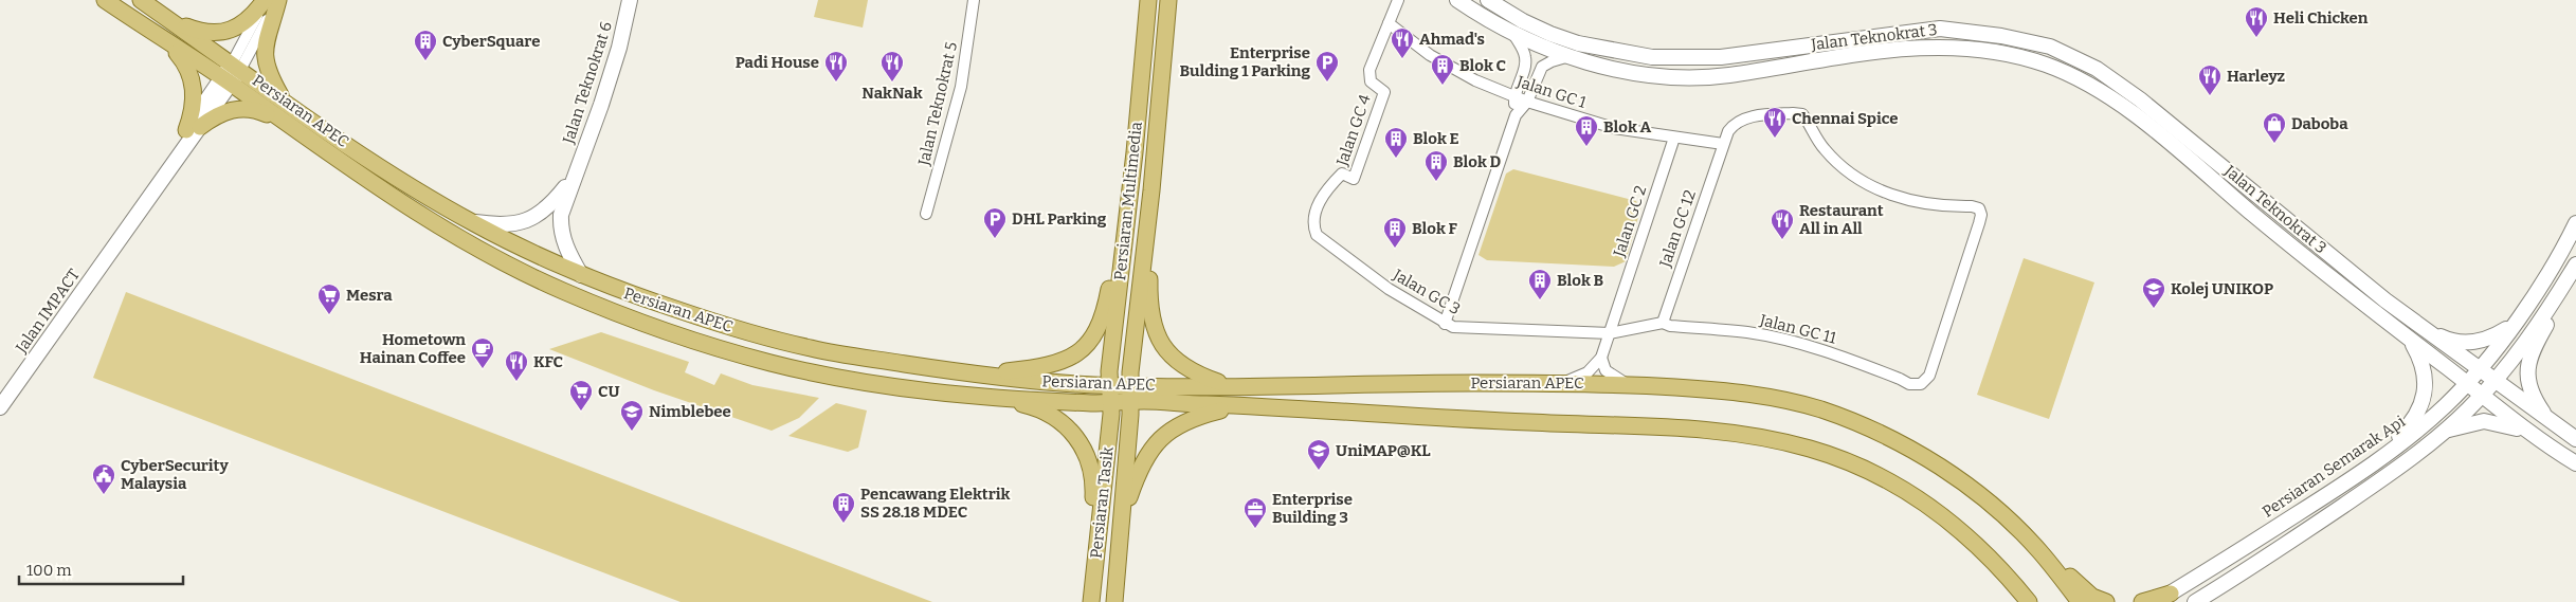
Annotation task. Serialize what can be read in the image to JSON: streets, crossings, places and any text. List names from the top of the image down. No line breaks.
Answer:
{"streets":{"main road":["Jalan Teknokrat 3","Jalan Teknokrat 6","Persiaran APEC","Persiaran Multimedia","Jalan IMPACT","Persiaran Semarak Api","Persiaran Tasik"],"street":["Jalan GC 1","Jalan Teknokrat 5","Jalan GC 4","Jalan GC 2","Jalan GC 12","Jalan GC 3","Jalan GC 11"]},"crossings":[["Jalan Teknokrat 3","Persiaran Semarak Api"],["Jalan Teknokrat 6","Persiaran APEC"],["Jalan GC 1","Jalan GC 4"],["Jalan GC 1","Jalan GC 2"],["Jalan GC 1","Jalan GC 12"],["Persiaran APEC","Persiaran Multimedia"],["Persiaran APEC","Jalan GC 2"],["Persiaran APEC","Jalan IMPACT"],["Persiaran APEC","Persiaran Tasik"],["Jalan GC 4","Jalan GC 3"],["Persiaran Multimedia","Persiaran Tasik"],["Jalan GC 2","Jalan GC 3"],["Jalan GC 12","Jalan GC 3"],["Jalan GC 12","Jalan GC 11"],["Jalan GC 3","Jalan GC 11"]],"places":{"restaurant":["Heli Chicken","Ahmad's","Padi House","NakNak","Harleyz","Chennai Spice","Restaurant All in All","KFC"],"building":["CyberSquare","Blok C","Blok A","Blok E","Blok D","Blok F","Blok B","Pencawang Elektrik SS 28.18 MDEC"],"parking":["Enterprise Bulding 1 Parking","DHL Parking"],"shop":["Daboba"],"school or university":["Kolej UNIKOP","Nimblebee","UniMAP@KL"],"supermarket":["Mesra","CU"],"cafe":["Hometown Hainan Coffee"],"public building":["CyberSecurity Malaysia"],"office":["Enterprise Building 3"]},"scale_bar":"100 m"}
